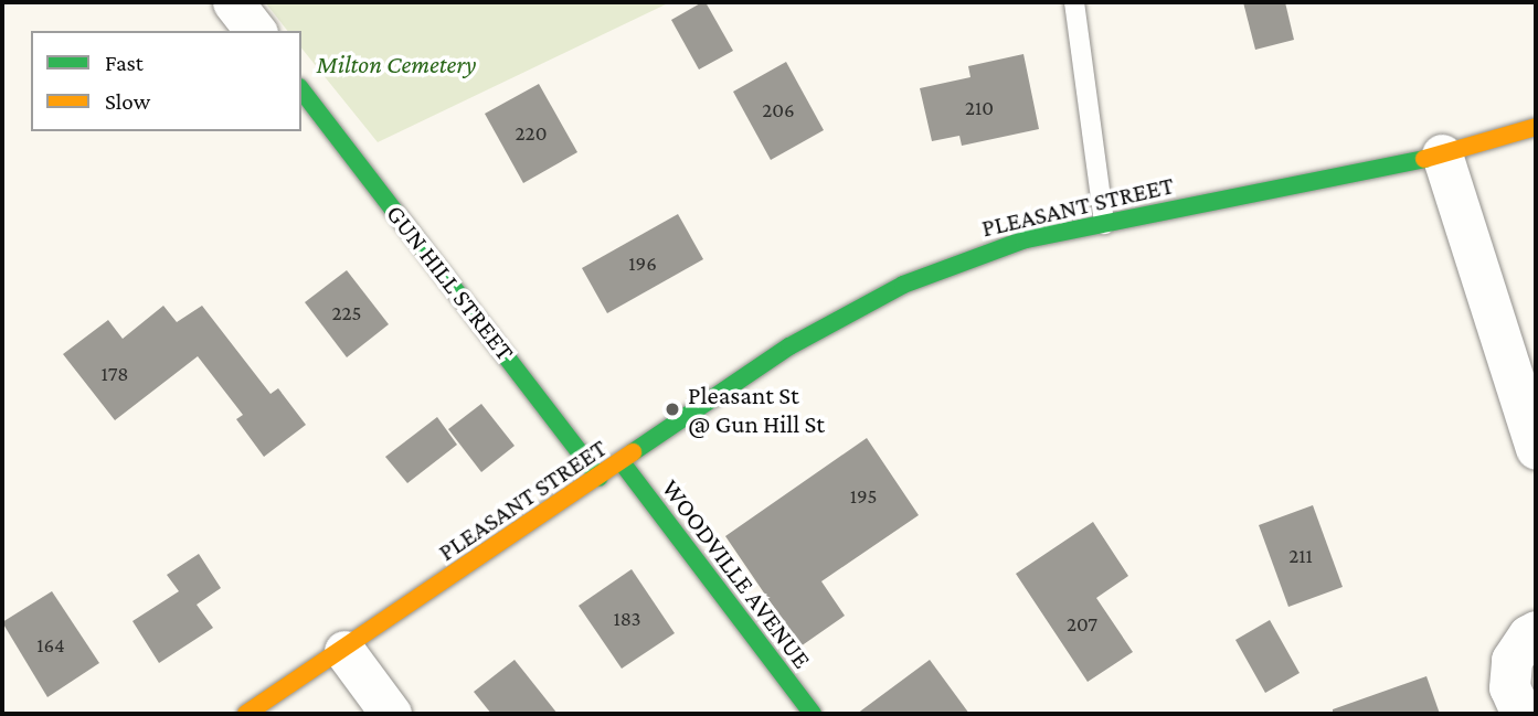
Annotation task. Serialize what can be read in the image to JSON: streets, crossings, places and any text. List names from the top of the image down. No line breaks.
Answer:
{"streets":{"street":["PLEASANT STREET","GUN HILL STREET","WOODVILLE AVENUE"]},"crossings":[["PLEASANT STREET","GUN HILL STREET"],["PLEASANT STREET","WOODVILLE AVENUE"]],"parks":["Milton Cemetery"],"places":["Pleasant St @ Gun Hill St"],"house_numbers":["210","206","220","196","225","178","195","211","183","207","164"],"legend":["Fast","Slow"]}
